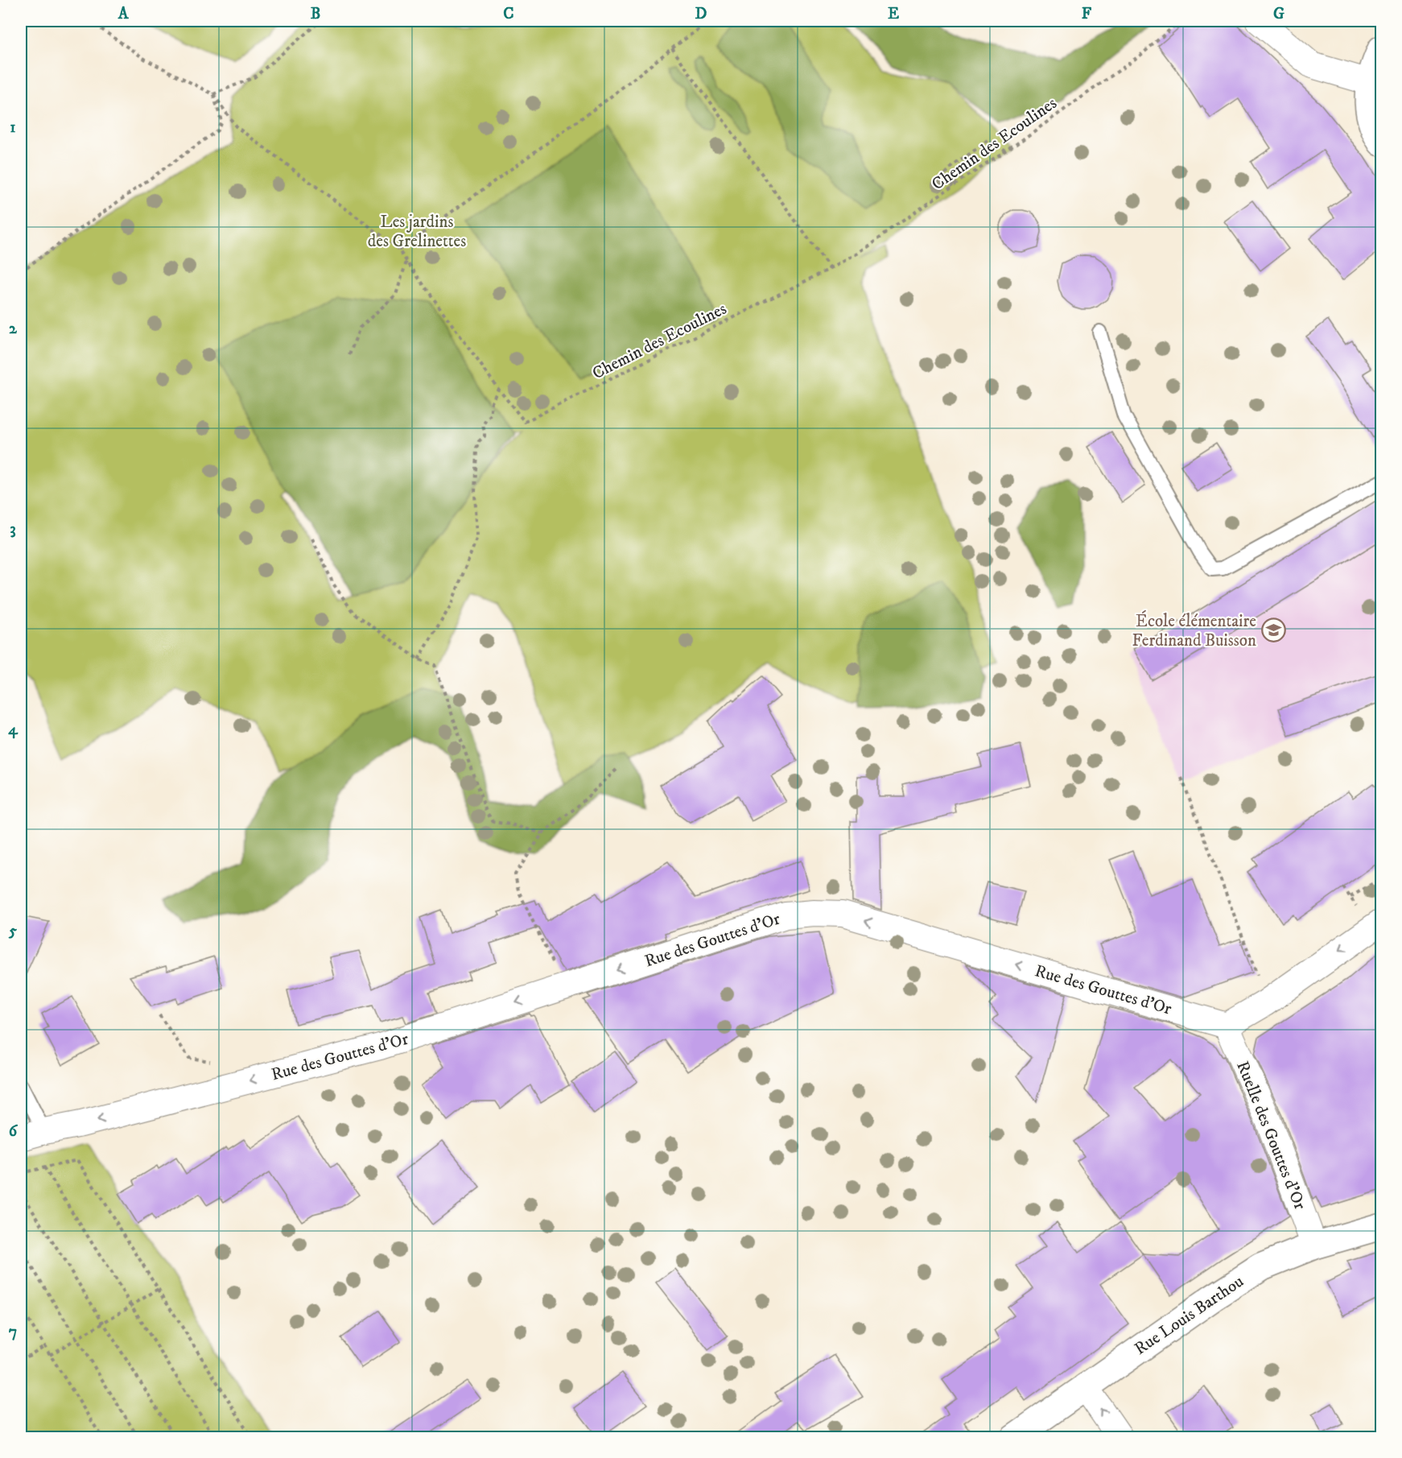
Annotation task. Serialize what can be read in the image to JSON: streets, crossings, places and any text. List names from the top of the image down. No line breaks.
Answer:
{"streets":{"main road":["Rue Louis Barthou"],"street":["Rue des Gouttes d'Or","Ruelle des Gouttes d'Or"],"path":["Chemin des Ecoulines"]},"crossings":[["Rue des Gouttes d'Or","Ruelle des Gouttes d'Or"],["Ruelle des Gouttes d'Or","Rue Louis Barthou"]],"one_way":["Rue des Gouttes d'Or"],"parks":["Les jardins des Grelinettes"],"places":{"school or university":["École élémentaire Ferdinand Buisson"]},"grid":{"columns":["A","B","C","D","E","F","G"],"rows":["1","2","3","4","5","6","7"]}}
